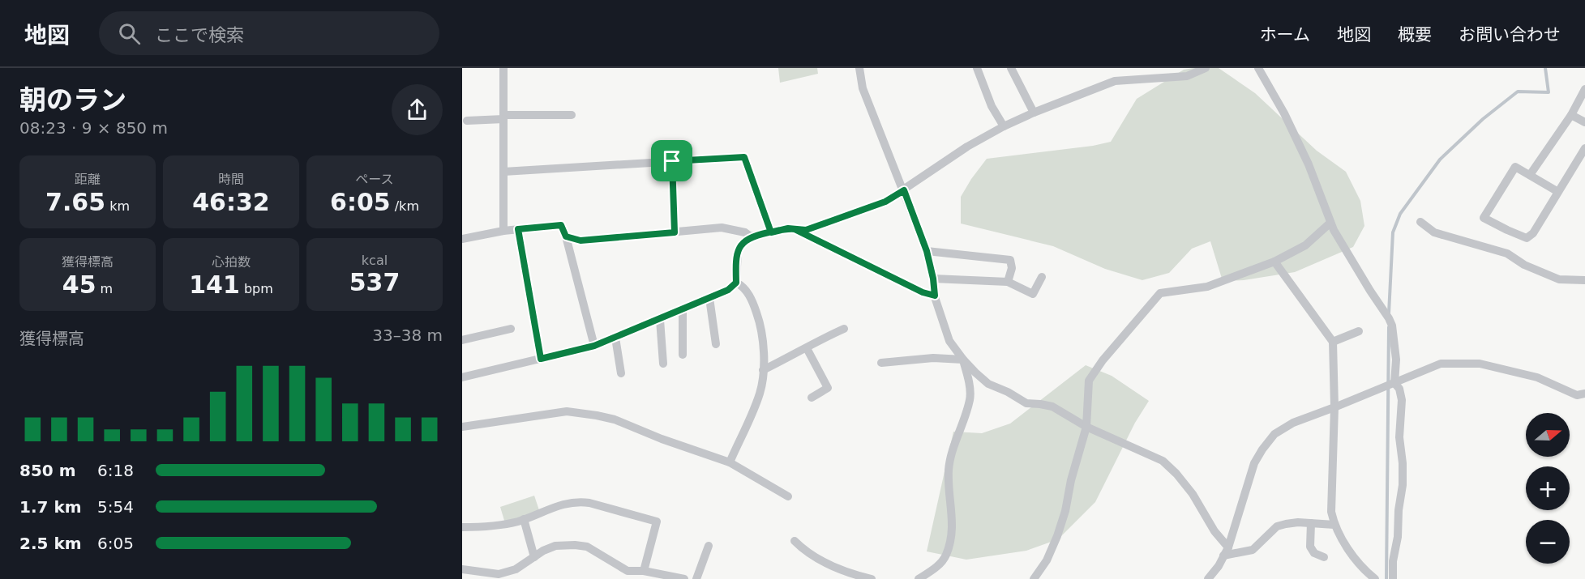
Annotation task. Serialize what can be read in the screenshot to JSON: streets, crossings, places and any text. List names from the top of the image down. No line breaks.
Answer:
{"north":"right","page":{"header":"地図","search":"ここで検索","nav":["ホーム","地図","概要","お問い合わせ"],"heading":["朝のラン","08:23 · 9 × 850 m"],"stats":[["距離","7.65 km"],["時間","46:32"],["ペース","6:05 /km"],["獲得標高","45 m"],["心拍数","141 bpm"],["kcal","537"]],"chart":["獲得標高","33–38 m"],"map_buttons":["+","−"],"list":[{"name":"850 m","note":"6:18"},{"name":"1.7 km","note":"5:54"},{"name":"2.5 km","note":"6:05"}]}}
